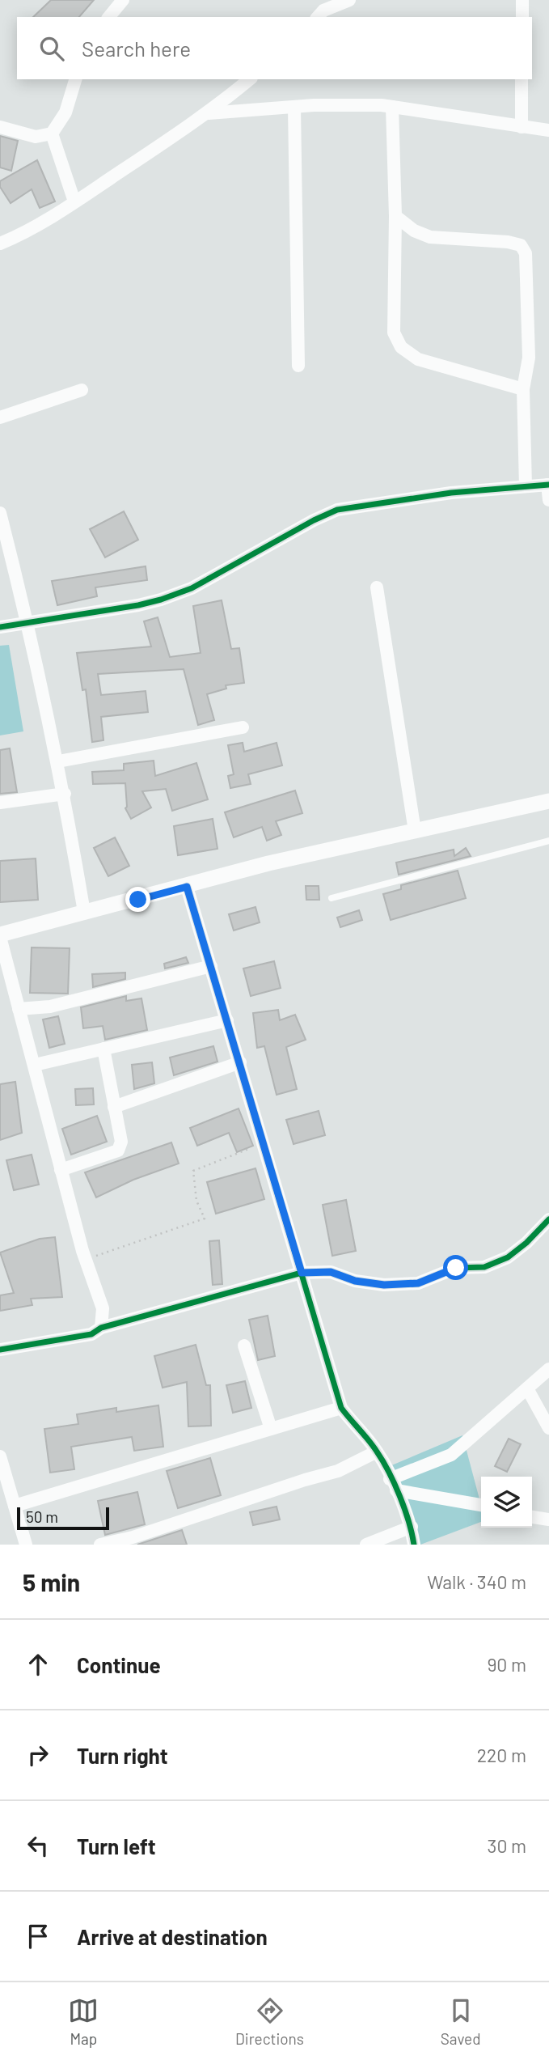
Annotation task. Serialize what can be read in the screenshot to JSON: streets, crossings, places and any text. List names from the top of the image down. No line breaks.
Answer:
{"scale_bar":"50 m","page":{"search":"Search here","scale":"50 m","heading":["5 min","Walk · 340 m"],"list":[["Continue","90 m"],["Turn right","220 m"],["Turn left","30 m"],"Arrive at destination"],"nav":["Map","Directions","Saved"]}}
